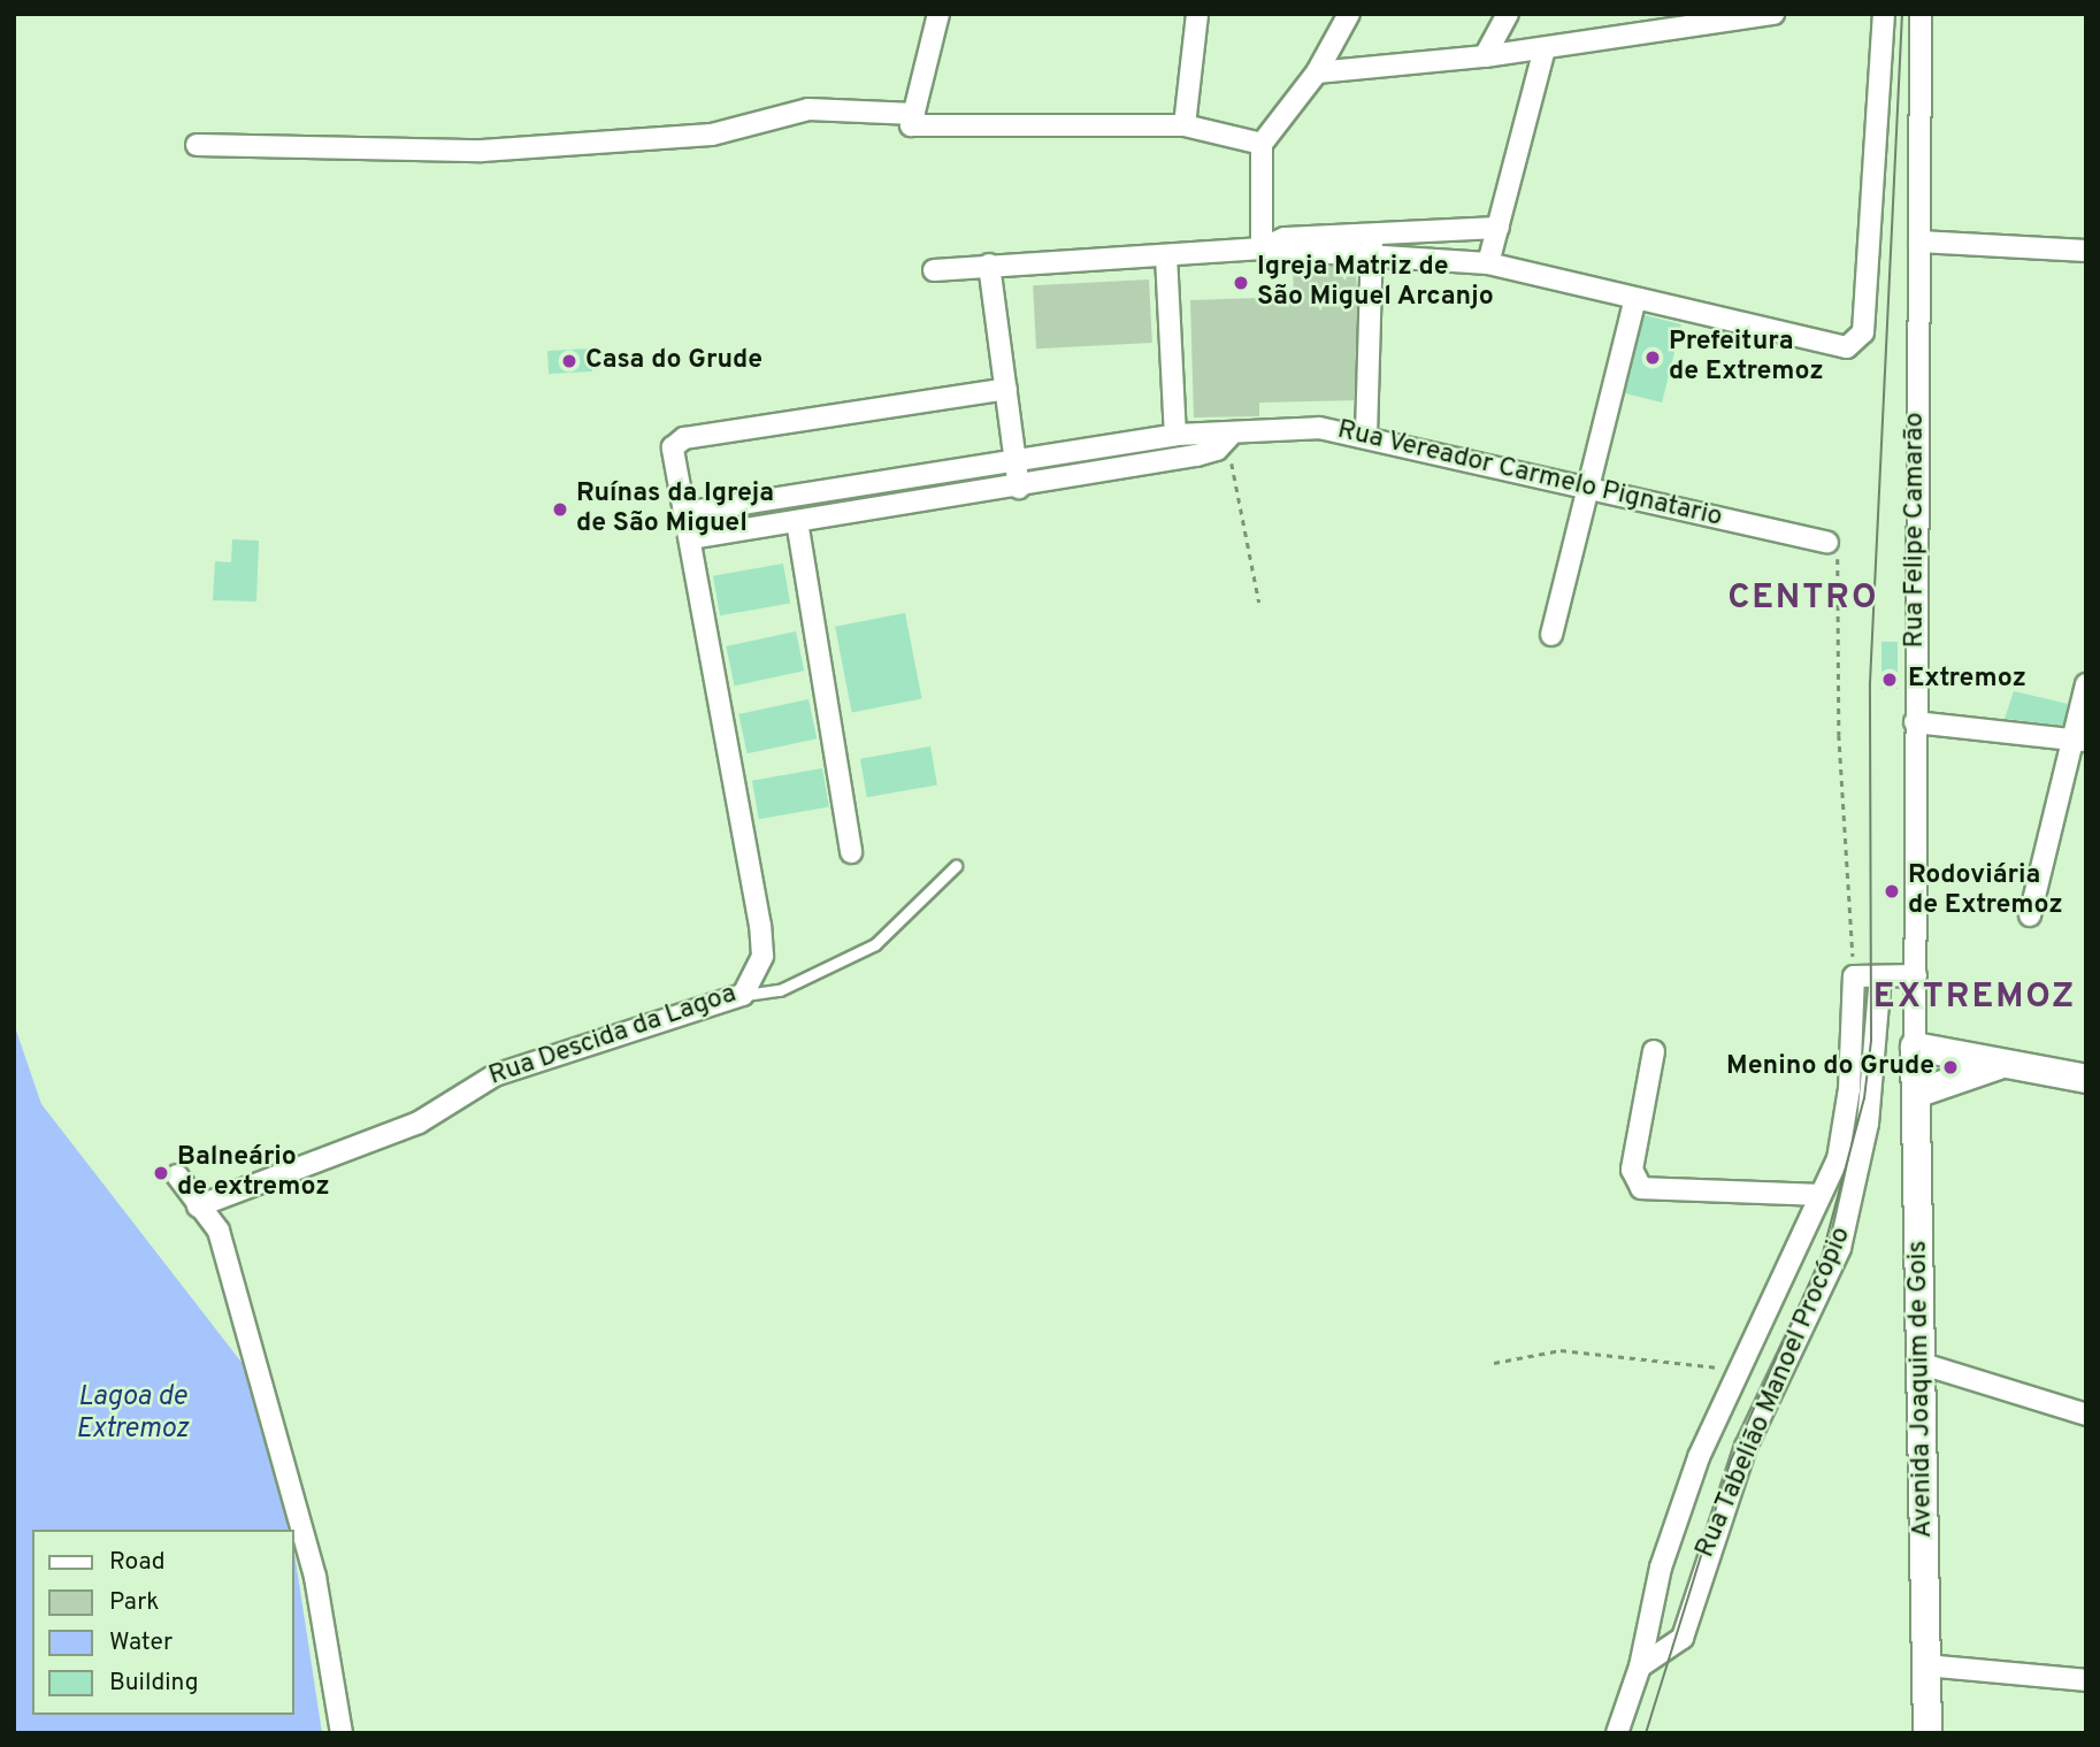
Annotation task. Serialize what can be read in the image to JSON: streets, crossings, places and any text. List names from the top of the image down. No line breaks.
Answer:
{"streets":{"main road":["Avenida Joaquim de Gois"],"street":["Rua Vereador Carmelo Pignatario","Rua Felipe Camarão","Rua Descida da Lagoa","Rua Tabelião Manoel Procópio"]},"crossings":[["Rua Vereador Carmelo Pignatario","Rua Descida da Lagoa"],["Rua Felipe Camarão","Avenida Joaquim de Gois"]],"districts":["CENTRO","EXTREMOZ"],"water":["Lagoa de Extremoz"],"places":["Igreja Matriz de São Miguel Arcanjo","Prefeitura de Extremoz","Casa do Grude","Ruínas da Igreja de São Miguel","Extremoz","Rodoviária de Extremoz","Menino do Grude","Balneário de extremoz"],"legend":["Road","Park","Water","Building"]}
